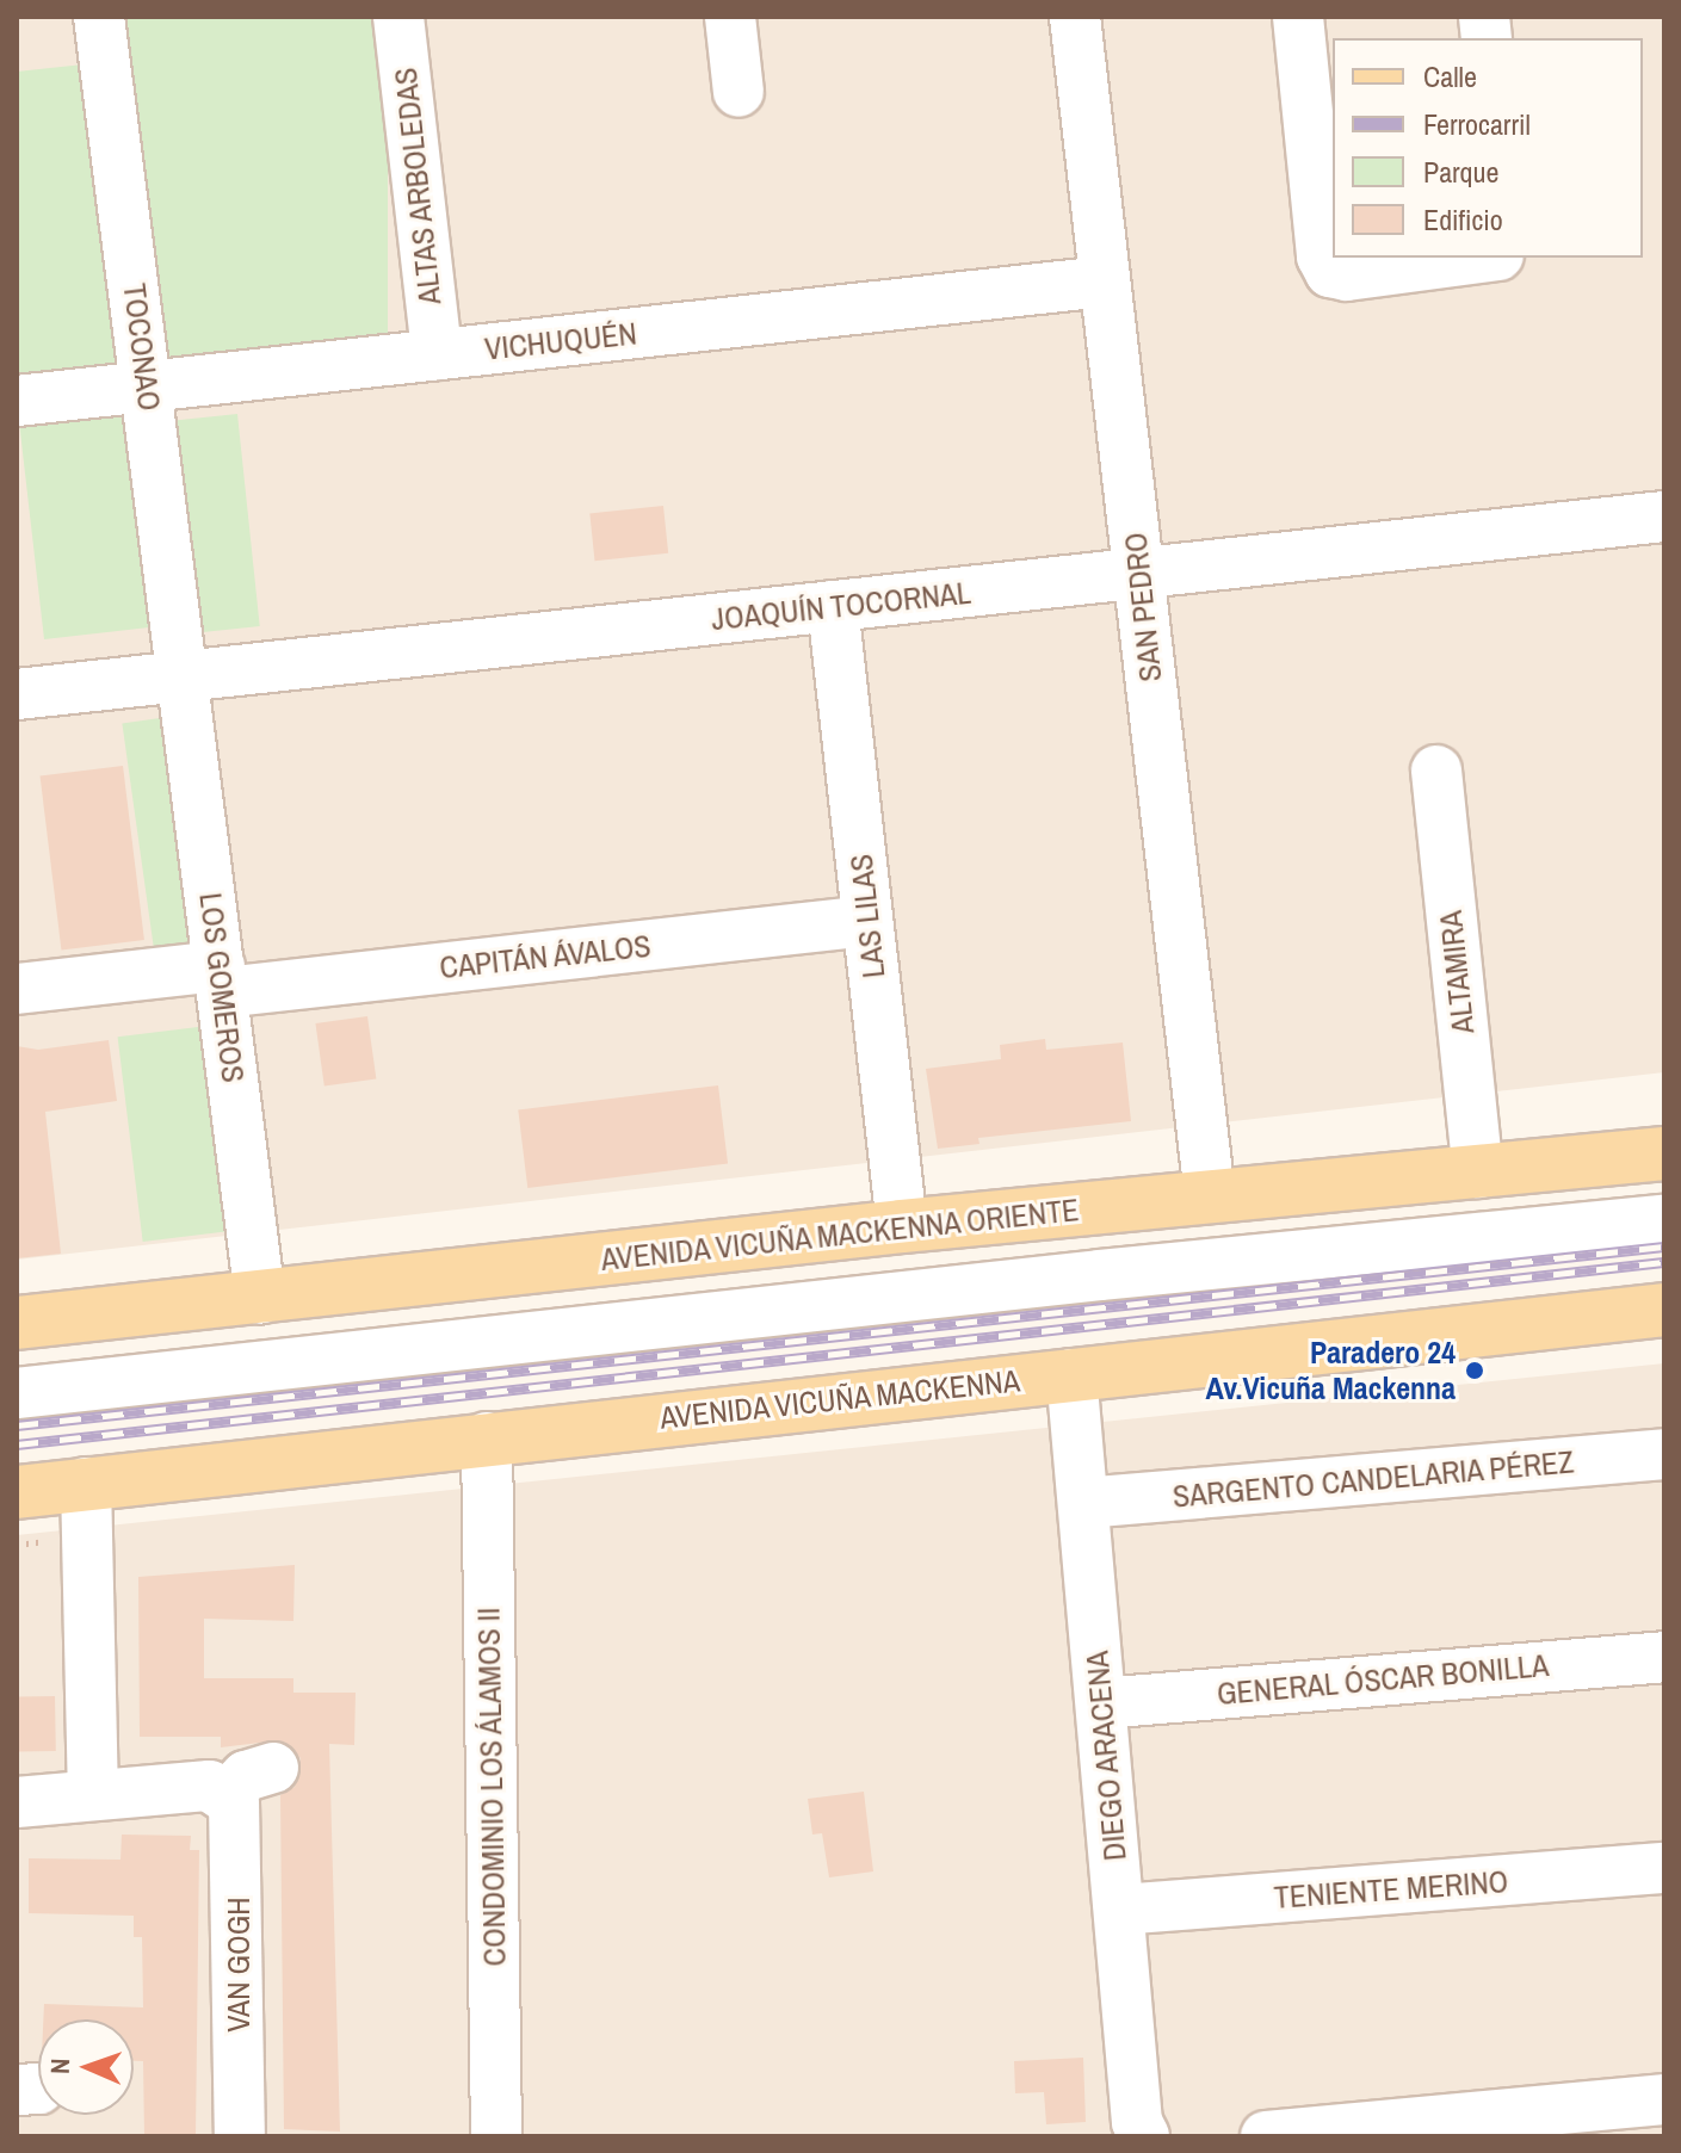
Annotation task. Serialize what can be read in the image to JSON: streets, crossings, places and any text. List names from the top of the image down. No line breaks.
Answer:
{"streets":{"main road":["AVENIDA VICUÑA MACKENNA ORIENTE","AVENIDA VICUÑA MACKENNA"],"street":["ALTAS ARBOLEDAS","VICHUQUÉN","TOCONAO","JOAQUÍN TOCORNAL","SAN PEDRO","LAS LILAS","CAPITÁN ÁVALOS","ALTAMIRA","LOS GOMEROS","SARGENTO CANDELARIA PÉREZ","GENERAL ÓSCAR BONILLA","DIEGO ARACENA","CONDOMINIO LOS ÁLAMOS II","TENIENTE MERINO","VAN GOGH"]},"crossings":[["ALTAS ARBOLEDAS","VICHUQUÉN"],["VICHUQUÉN","TOCONAO"],["VICHUQUÉN","SAN PEDRO"],["TOCONAO","JOAQUÍN TOCORNAL"],["TOCONAO","LOS GOMEROS"],["JOAQUÍN TOCORNAL","SAN PEDRO"],["JOAQUÍN TOCORNAL","LAS LILAS"],["JOAQUÍN TOCORNAL","LOS GOMEROS"],["SAN PEDRO","AVENIDA VICUÑA MACKENNA ORIENTE"],["LAS LILAS","CAPITÁN ÁVALOS"],["LAS LILAS","AVENIDA VICUÑA MACKENNA ORIENTE"],["CAPITÁN ÁVALOS","LOS GOMEROS"],["ALTAMIRA","AVENIDA VICUÑA MACKENNA ORIENTE"],["LOS GOMEROS","AVENIDA VICUÑA MACKENNA ORIENTE"],["AVENIDA VICUÑA MACKENNA","DIEGO ARACENA"],["AVENIDA VICUÑA MACKENNA","CONDOMINIO LOS ÁLAMOS II"],["SARGENTO CANDELARIA PÉREZ","DIEGO ARACENA"],["GENERAL ÓSCAR BONILLA","DIEGO ARACENA"],["DIEGO ARACENA","TENIENTE MERINO"]],"places":["Paradero 24 Av.Vicuña Mackenna"],"legend":["Calle","Ferrocarril","Parque","Edificio"],"north":"left"}
